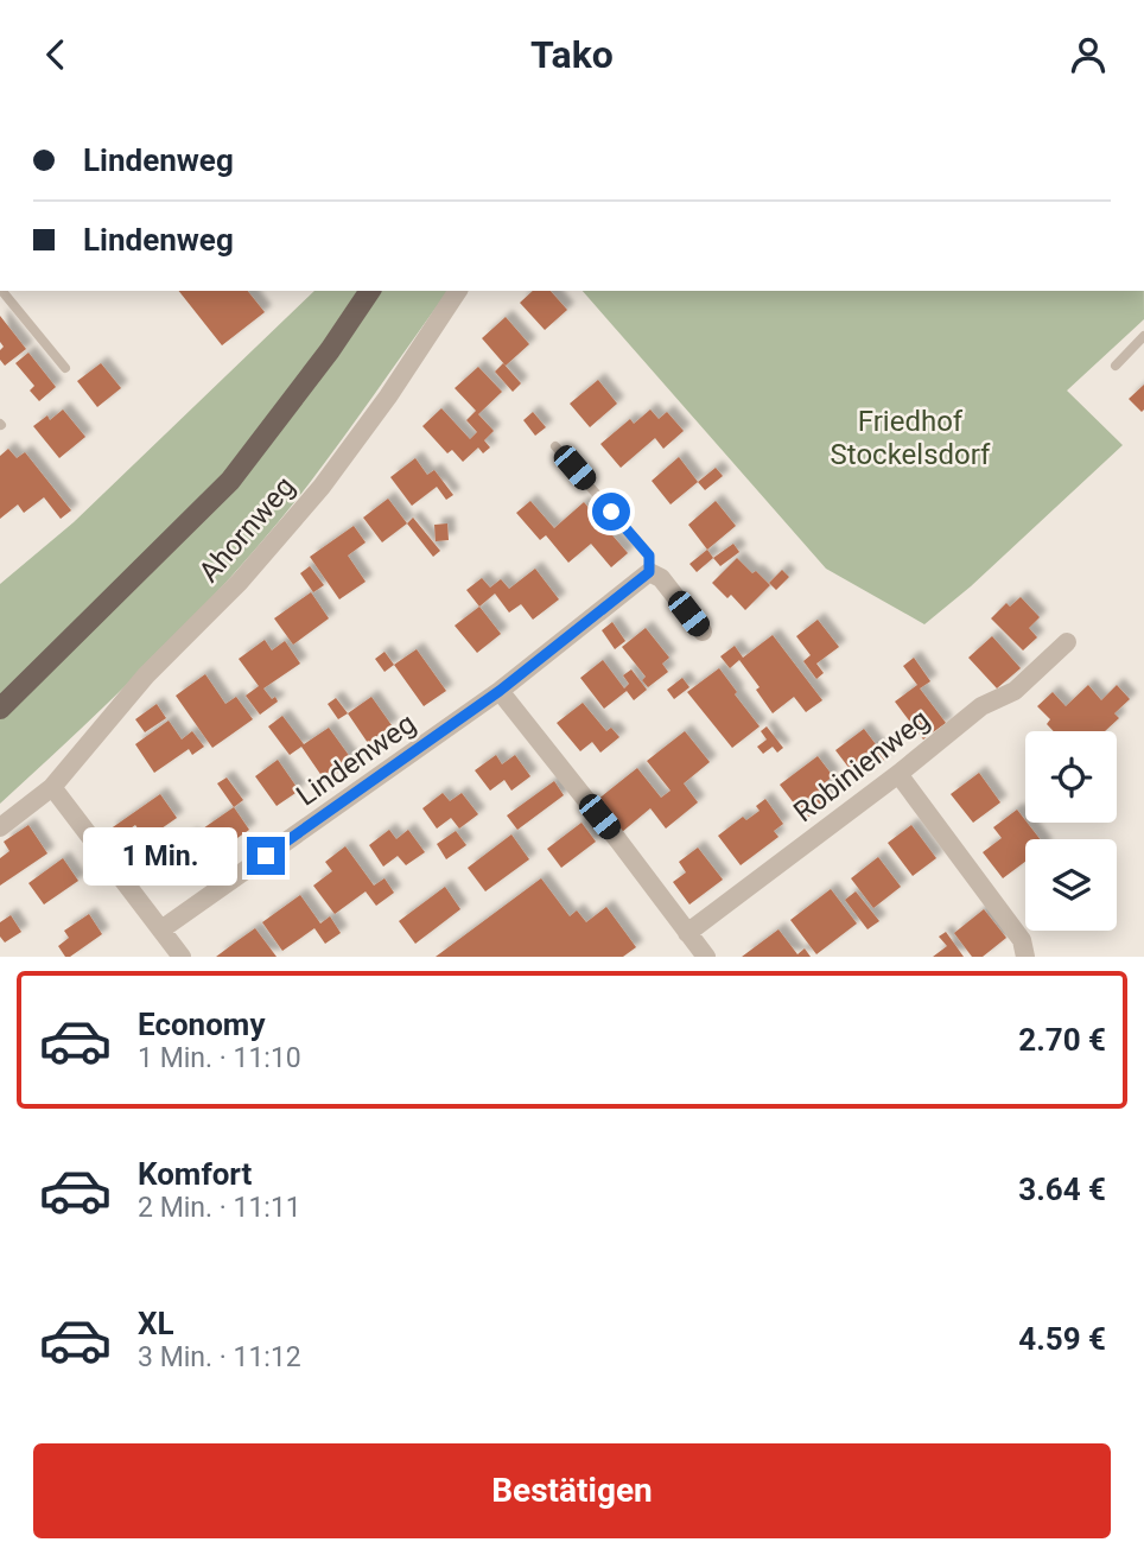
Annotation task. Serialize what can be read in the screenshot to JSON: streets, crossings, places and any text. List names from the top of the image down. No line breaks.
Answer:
{"streets":{"street":["Ahornweg","Lindenweg","Robinienweg"]},"parks":["Friedhof Stockelsdorf"],"page":{"header":"Tako","banner":["Lindenweg","Lindenweg"],"bubble":"1 Min.","list":[{"name":"Economy","note":"1 Min. · 11:10","value":"2.70 €"},{"name":"Komfort","note":"2 Min. · 11:11","value":"3.64 €"},{"name":"XL","note":"3 Min. · 11:12","value":"4.59 €"}],"buttons":"Bestätigen"}}
